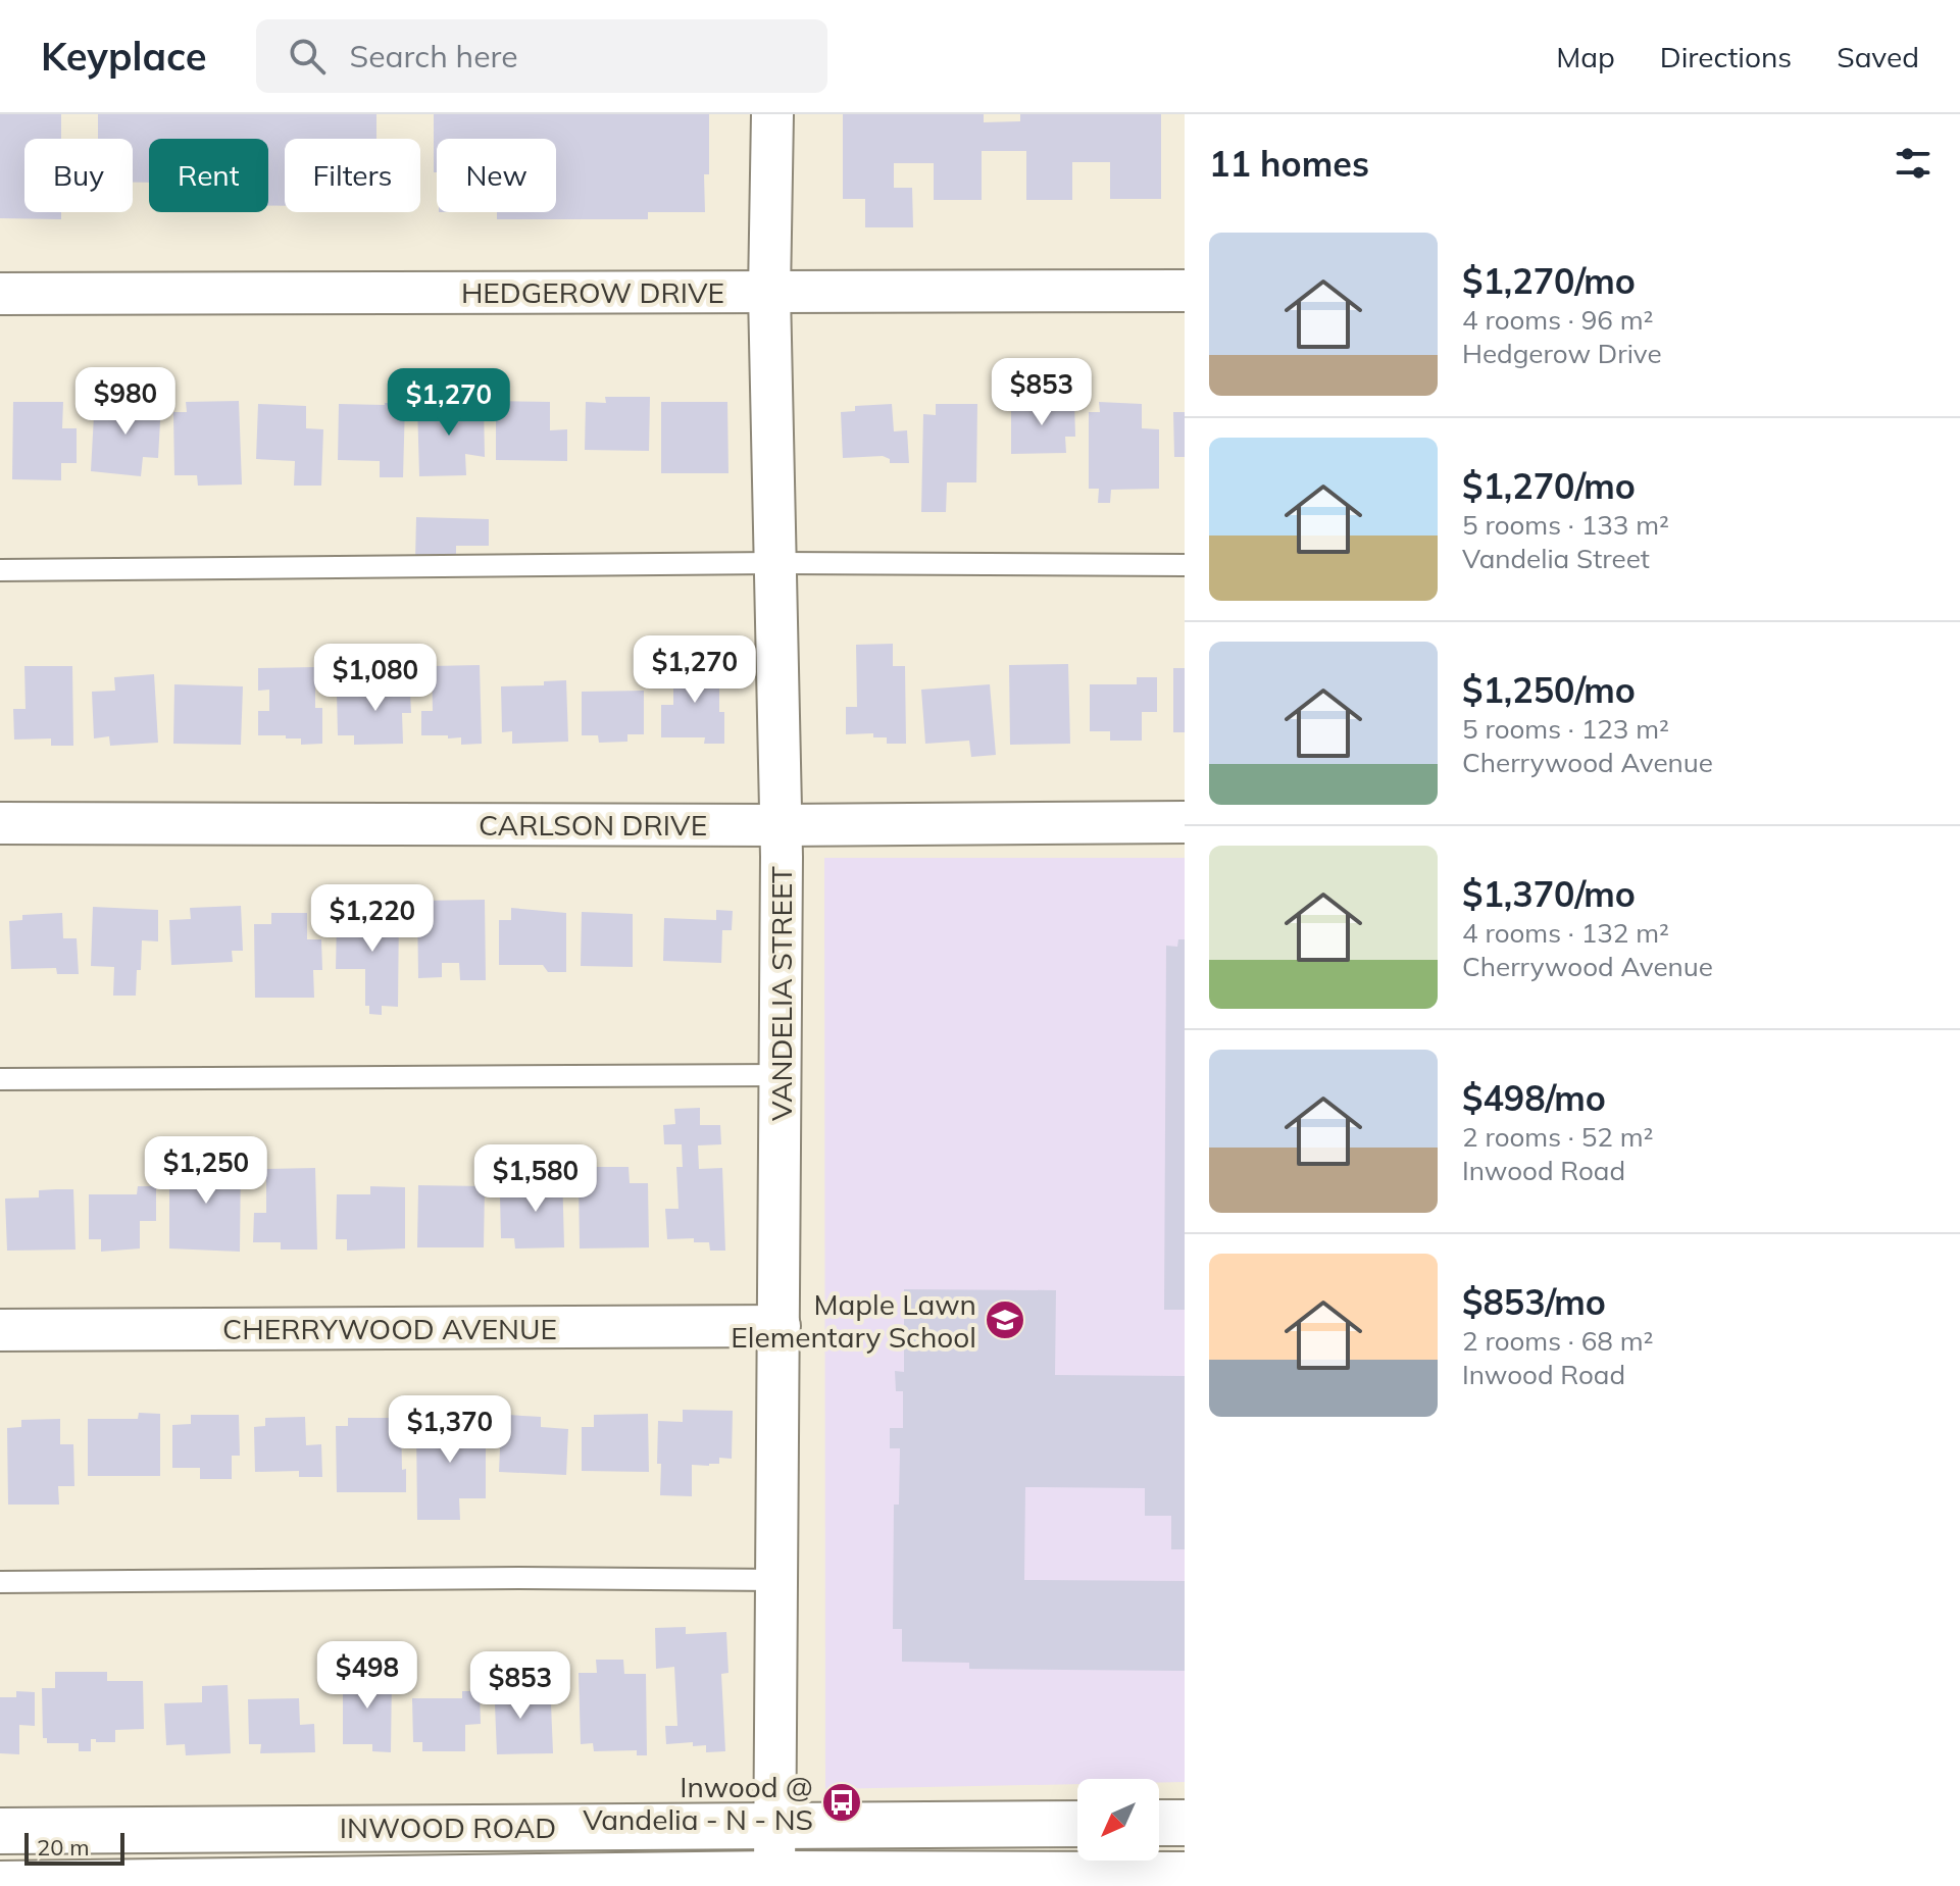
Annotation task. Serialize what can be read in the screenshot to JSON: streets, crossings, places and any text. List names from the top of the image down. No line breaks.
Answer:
{"streets":{"main road":["INWOOD ROAD"],"street":["HEDGEROW DRIVE","CARLSON DRIVE","VANDELIA STREET","CHERRYWOOD AVENUE"]},"crossings":[["HEDGEROW DRIVE","VANDELIA STREET"],["CARLSON DRIVE","VANDELIA STREET"],["VANDELIA STREET","CHERRYWOOD AVENUE"],["VANDELIA STREET","INWOOD ROAD"]],"places":{"school or university":["Maple Lawn Elementary School"],"bus stop":["Inwood @ Vandelia - N - NS"]},"scale_bar":"20 m","north":"bottom left","page":{"header":"Keyplace","search":"Search here","nav":["Map","Directions","Saved"],"heading":"11 homes","chip":["Buy","Rent","Filters","New"],"list":[{"name":"$1,270/mo","note":"4 rooms · 96 m² · Hedgerow Drive"},{"name":"$1,270/mo","note":"5 rooms · 133 m² · Vandelia Street"},{"name":"$1,250/mo","note":"5 rooms · 123 m² · Cherrywood Avenue"},{"name":"$1,370/mo","note":"4 rooms · 132 m² · Cherrywood Avenue"},{"name":"$498/mo","note":"2 rooms · 52 m² · Inwood Road"},{"name":"$853/mo","note":"2 rooms · 68 m² · Inwood Road"}],"price":["$853","$980","$1,270","$1,270","$1,080","$1,220","$1,250","$1,580","$1,370","$498","$853"],"scale":"20 m"}}
